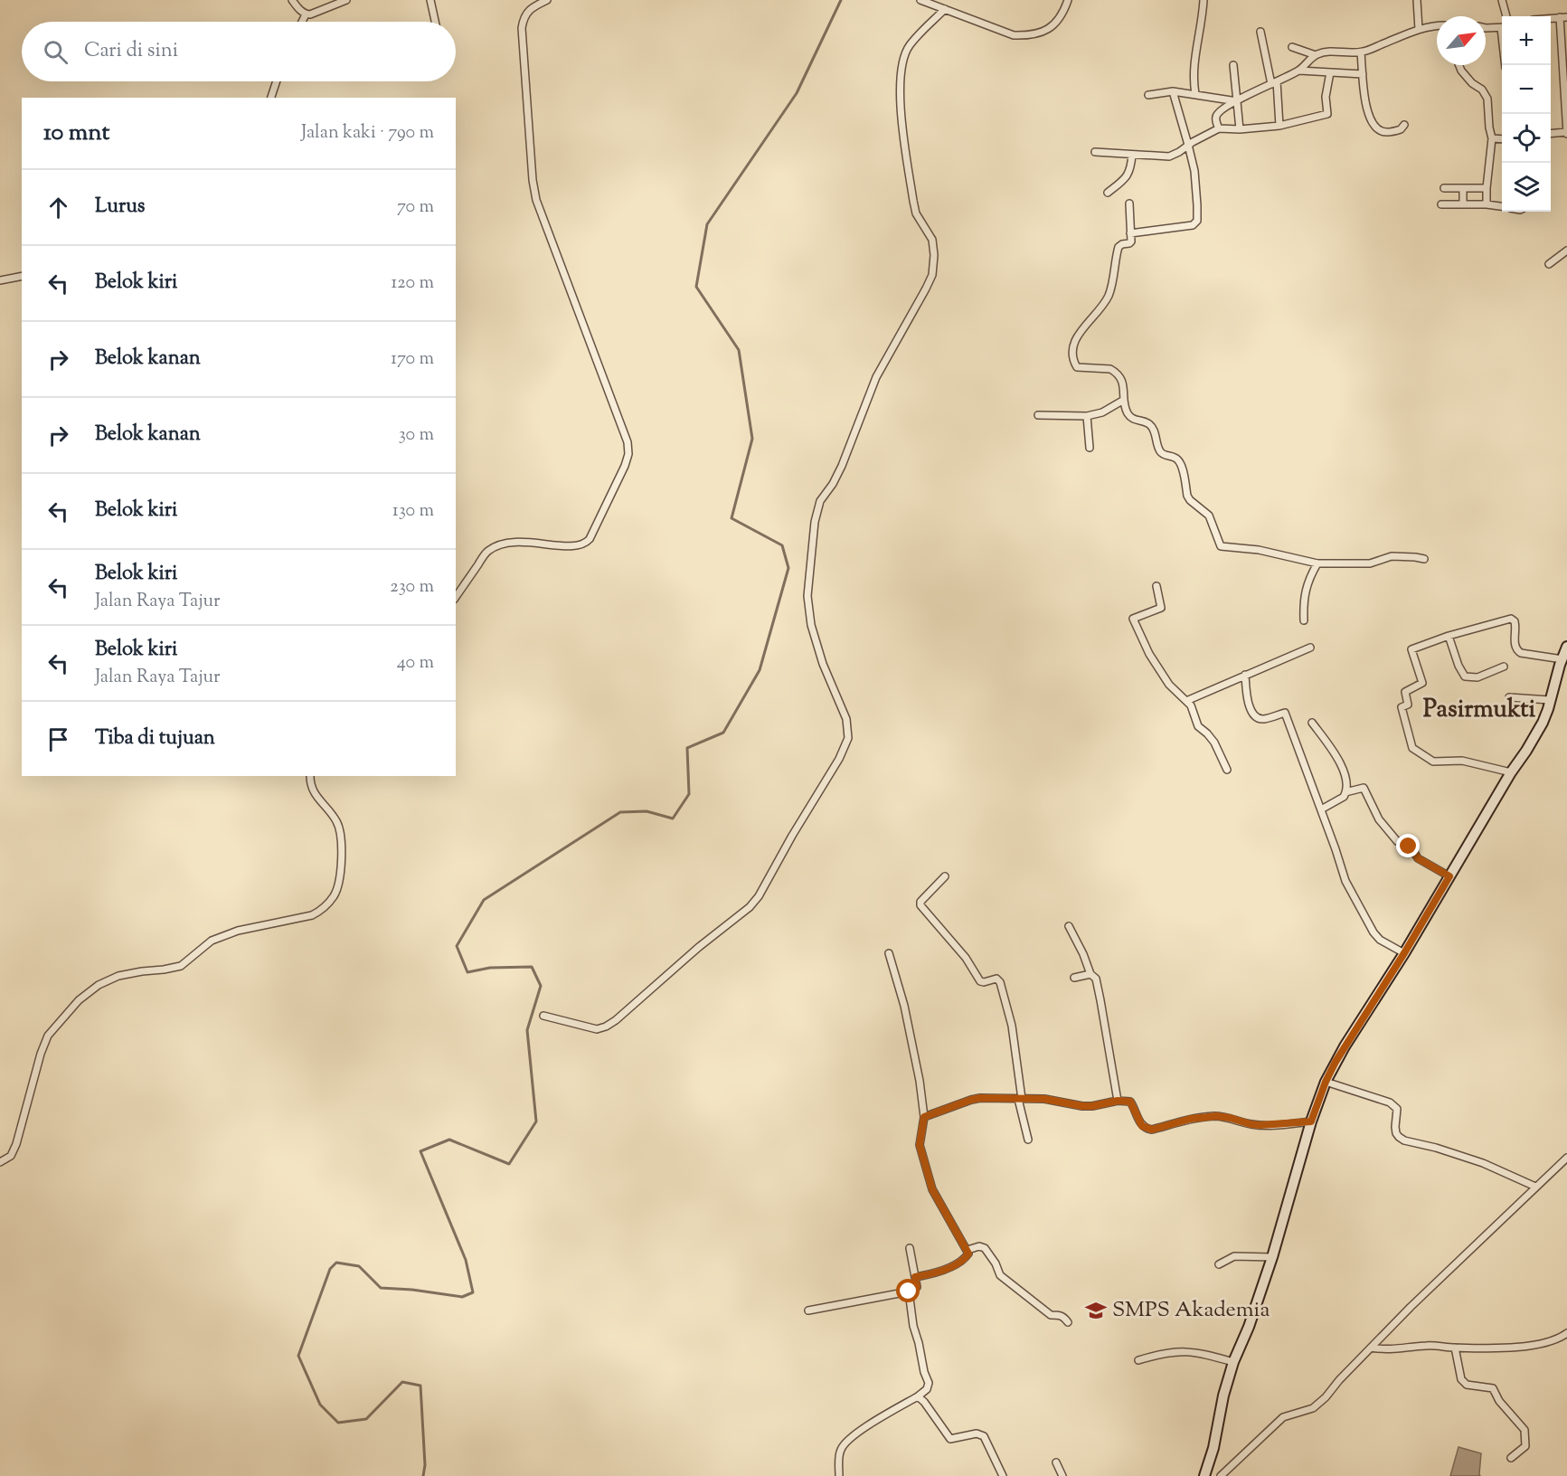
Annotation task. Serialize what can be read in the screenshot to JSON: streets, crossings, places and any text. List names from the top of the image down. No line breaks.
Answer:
{"districts":["Pasirmukti"],"places":{"school or university":["SMPS Akademia"]},"north":"top right","page":{"map_buttons":["+","−"],"search":"Cari di sini","heading":["10 mnt","Jalan kaki · 790 m"],"list":[["Lurus","70 m"],["Belok kiri","120 m"],["Belok kanan","170 m"],["Belok kanan","30 m"],["Belok kiri","130 m"],["Belok kiri","Jalan Raya Tajur","230 m"],["Belok kiri","Jalan Raya Tajur","40 m"],"Tiba di tujuan"]}}
